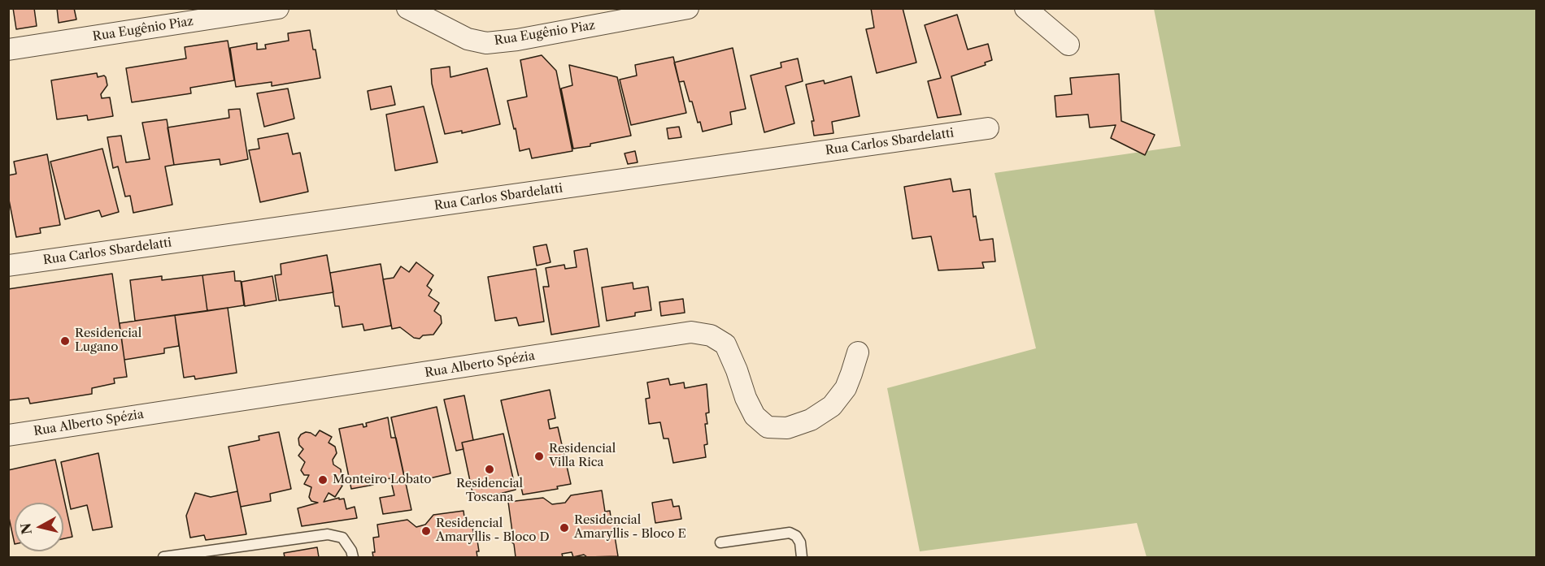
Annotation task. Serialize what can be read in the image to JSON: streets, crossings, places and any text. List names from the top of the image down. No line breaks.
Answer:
{"streets":{"street":["Rua Eugênio Piaz","Rua Carlos Sbardelatti","Rua Alberto Spézia"]},"places":["Residencial Lugano","Residencial Villa Rica","Residencial Toscana","Monteiro Lobato","Residencial Amaryllis - Bloco E","Residencial Amaryllis - Bloco D"],"north":"left"}
